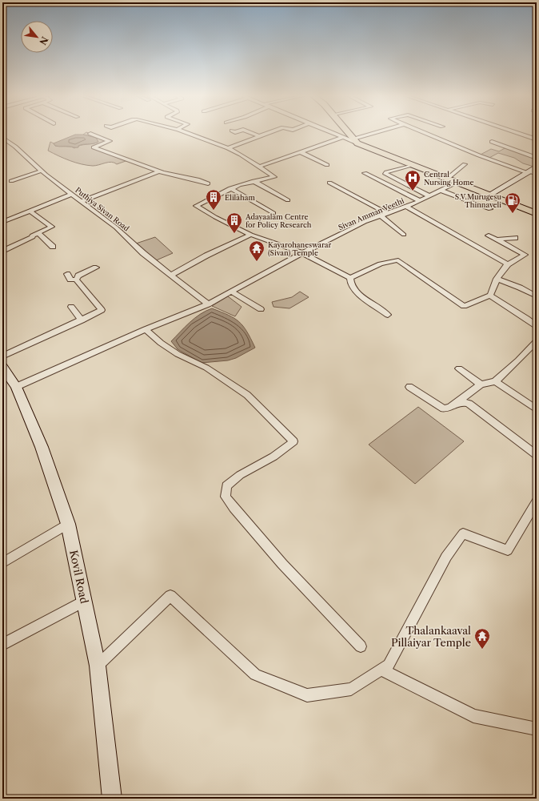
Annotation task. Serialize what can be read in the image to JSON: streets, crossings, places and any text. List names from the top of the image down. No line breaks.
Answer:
{"streets":{"street":["Puthiya Sivan Road","Sivan Amman Veethi","Kovil Road"]},"crossings":[["Puthiya Sivan Road","Sivan Amman Veethi"],["Sivan Amman Veethi","Kovil Road"]],"places":{"hospital":["Central Nursing Home"],"building":["Elilaham","Adayaalam Centre for Policy Research"],"fuel station":["S.V.Murugesu Thinnaveli"],"temple":["Kayarohaneswarar (Sivan) Temple","Thalankaaval Pillaiyar Temple"]},"north":"bottom right"}
